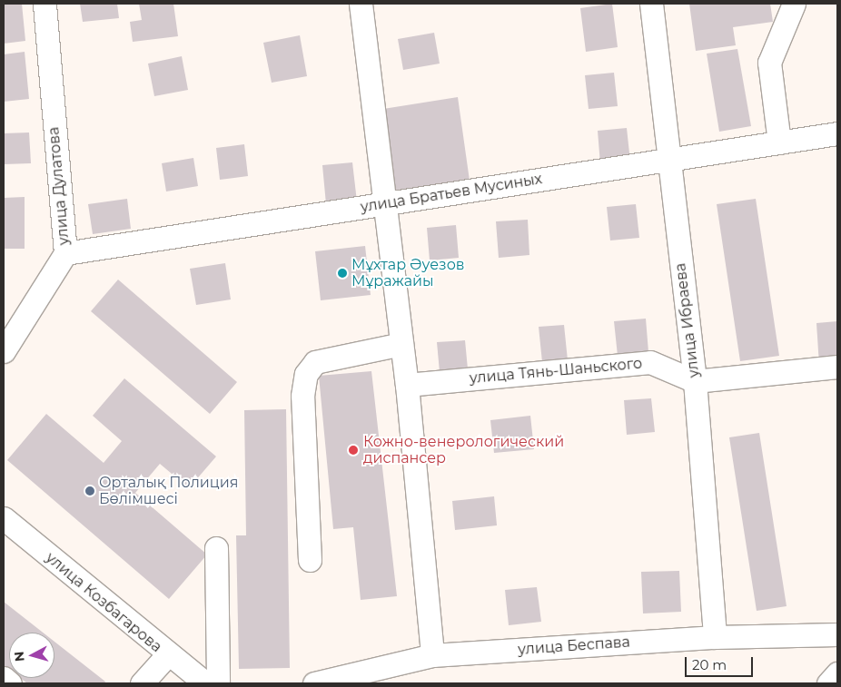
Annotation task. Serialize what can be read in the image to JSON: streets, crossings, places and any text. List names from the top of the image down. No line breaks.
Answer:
{"streets":{"street":["улица Дулатова","улица Братьев Мусиных","улица Ибраева","улица Тянь-Шаньского","улица Козбагарова","улица Беспава"]},"crossings":[["улица Дулатова","улица Братьев Мусиных"],["улица Братьев Мусиных","улица Ибраева"],["улица Ибраева","улица Тянь-Шаньского"],["улица Ибраева","улица Беспава"]],"places":["Мұхтар Әуезов Мұражайы","Кожно-венерологический диспансер","Орталық Полиция Бөлімшесі"],"scale_bar":"20 m","north":"left"}
